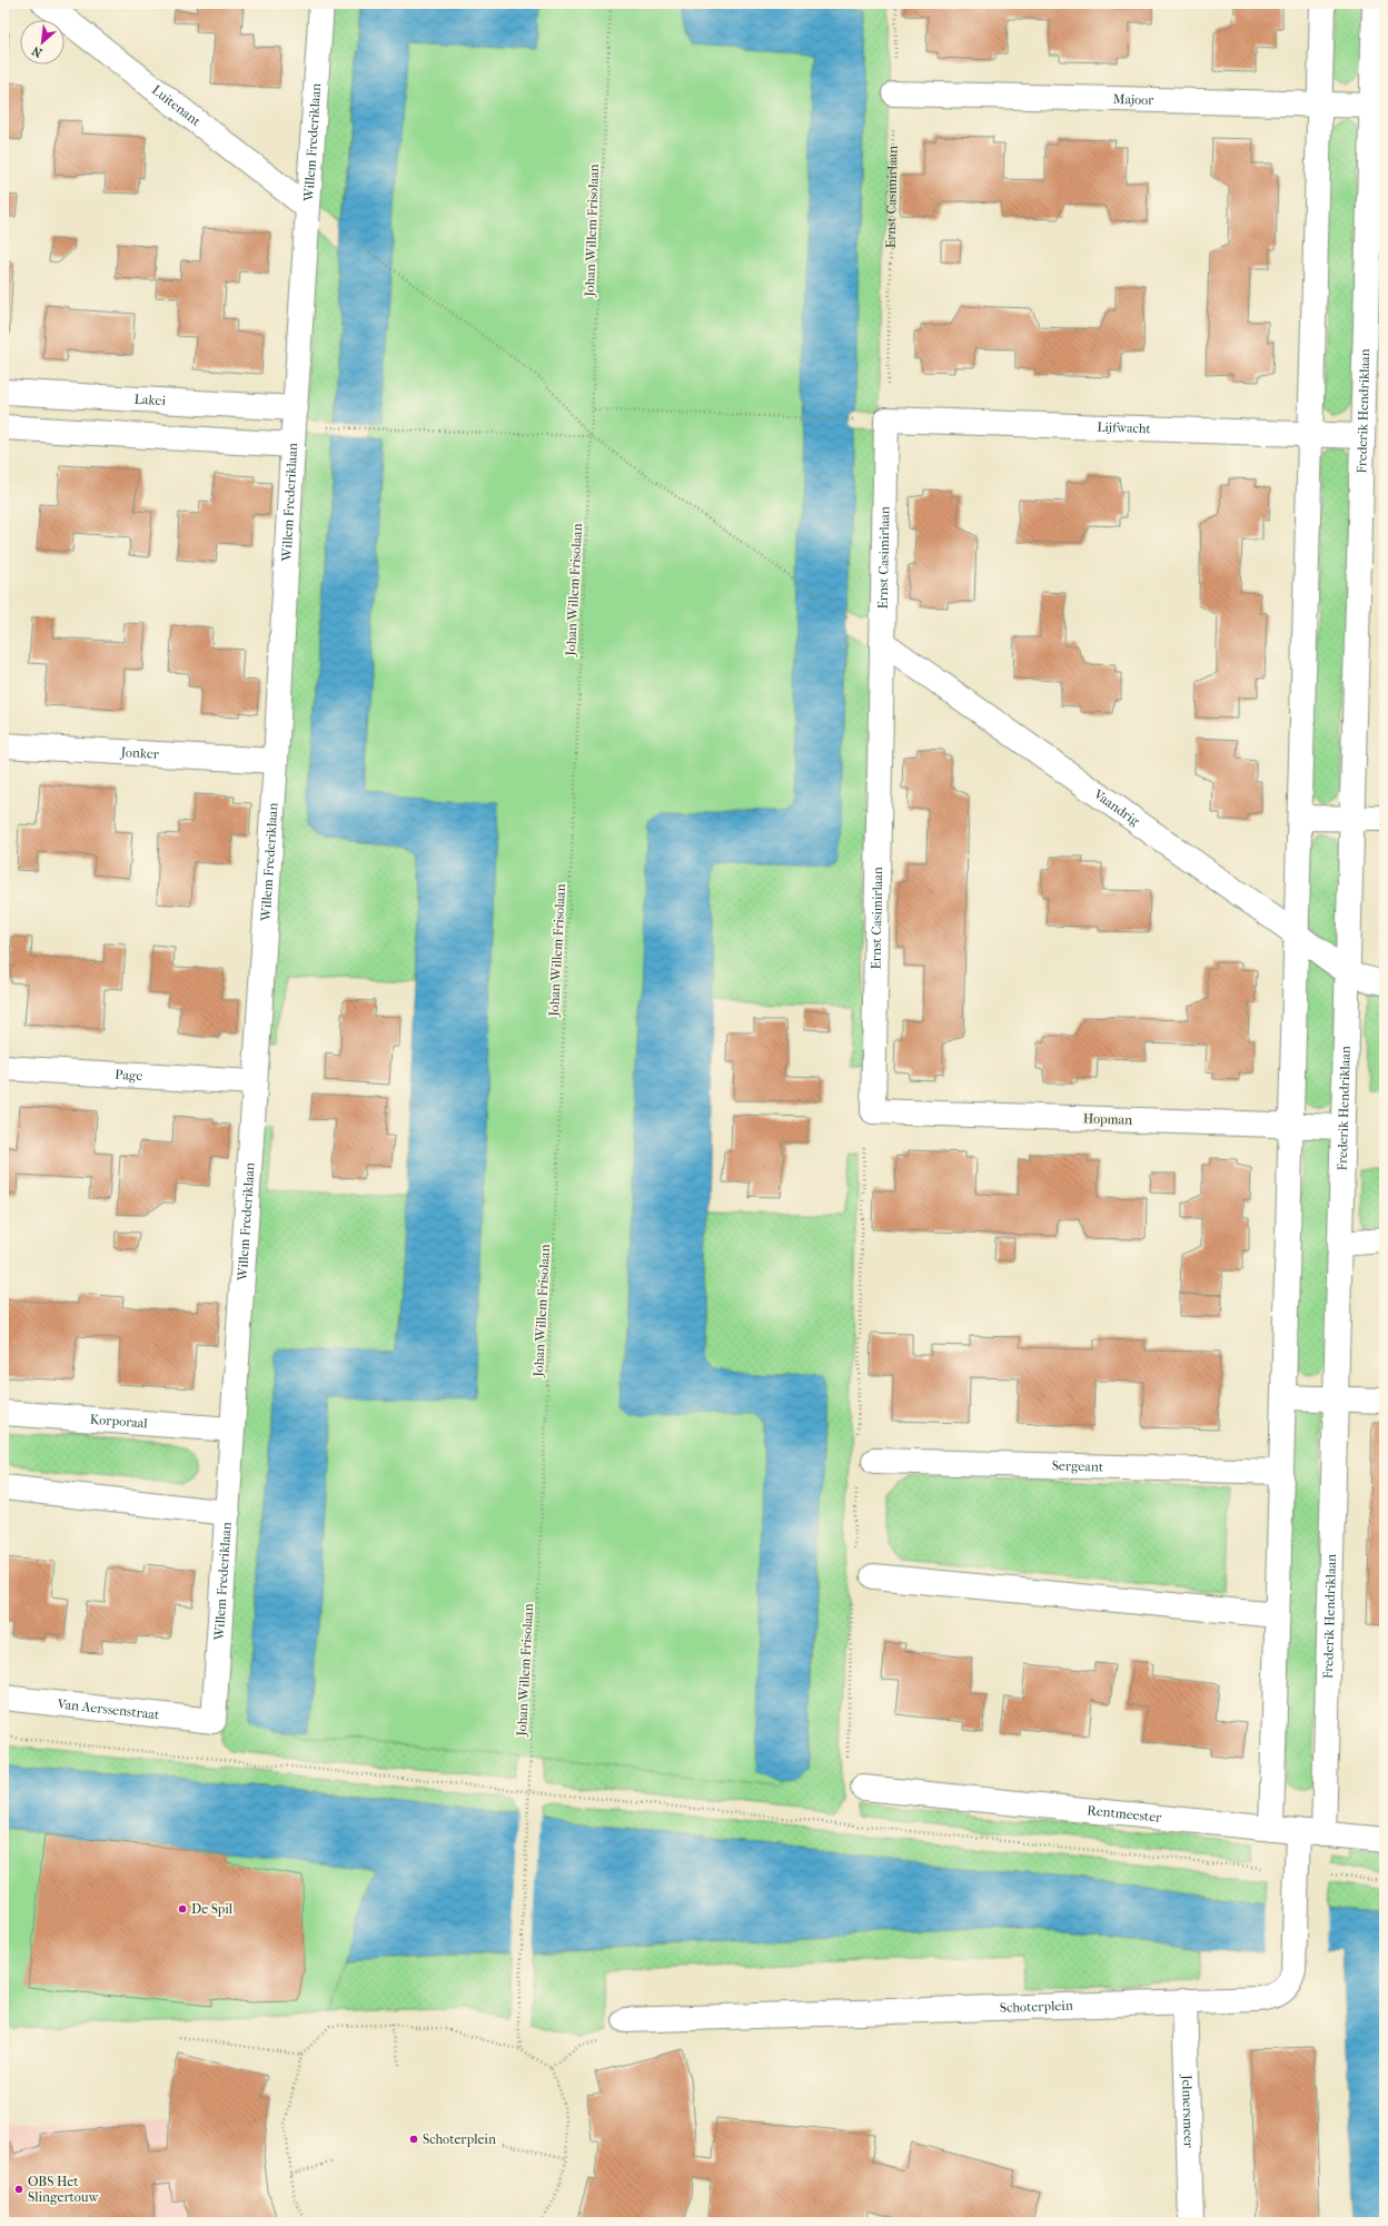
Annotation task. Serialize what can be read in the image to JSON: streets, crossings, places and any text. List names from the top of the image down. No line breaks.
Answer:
{"streets":{"street":["Majoor","Luitenant","Willem Frederiklaan","Ernst Casimirlaan","Lakei","Frederik Hendriklaan","Lijfwacht","Jonker","Vaandrig","Page","Hopman","Korporaal","Sergeant","Van Aerssenstraat","Rentmeester","Schoterplein","Jelmersmeer"],"path":["Johan Willem Frisolaan"]},"crossings":[["Majoor","Ernst Casimirlaan"],["Majoor","Frederik Hendriklaan"],["Luitenant","Willem Frederiklaan"],["Willem Frederiklaan","Lakei"],["Willem Frederiklaan","Jonker"],["Willem Frederiklaan","Page"],["Willem Frederiklaan","Korporaal"],["Willem Frederiklaan","Van Aerssenstraat"],["Ernst Casimirlaan","Lijfwacht"],["Ernst Casimirlaan","Vaandrig"],["Ernst Casimirlaan","Hopman"],["Frederik Hendriklaan","Lijfwacht"],["Frederik Hendriklaan","Vaandrig"],["Frederik Hendriklaan","Hopman"],["Frederik Hendriklaan","Rentmeester"],["Rentmeester","Schoterplein"],["Schoterplein","Jelmersmeer"]],"places":["De Spil","Schoterplein","OBS Het Slingertouw"],"north":"bottom left"}
